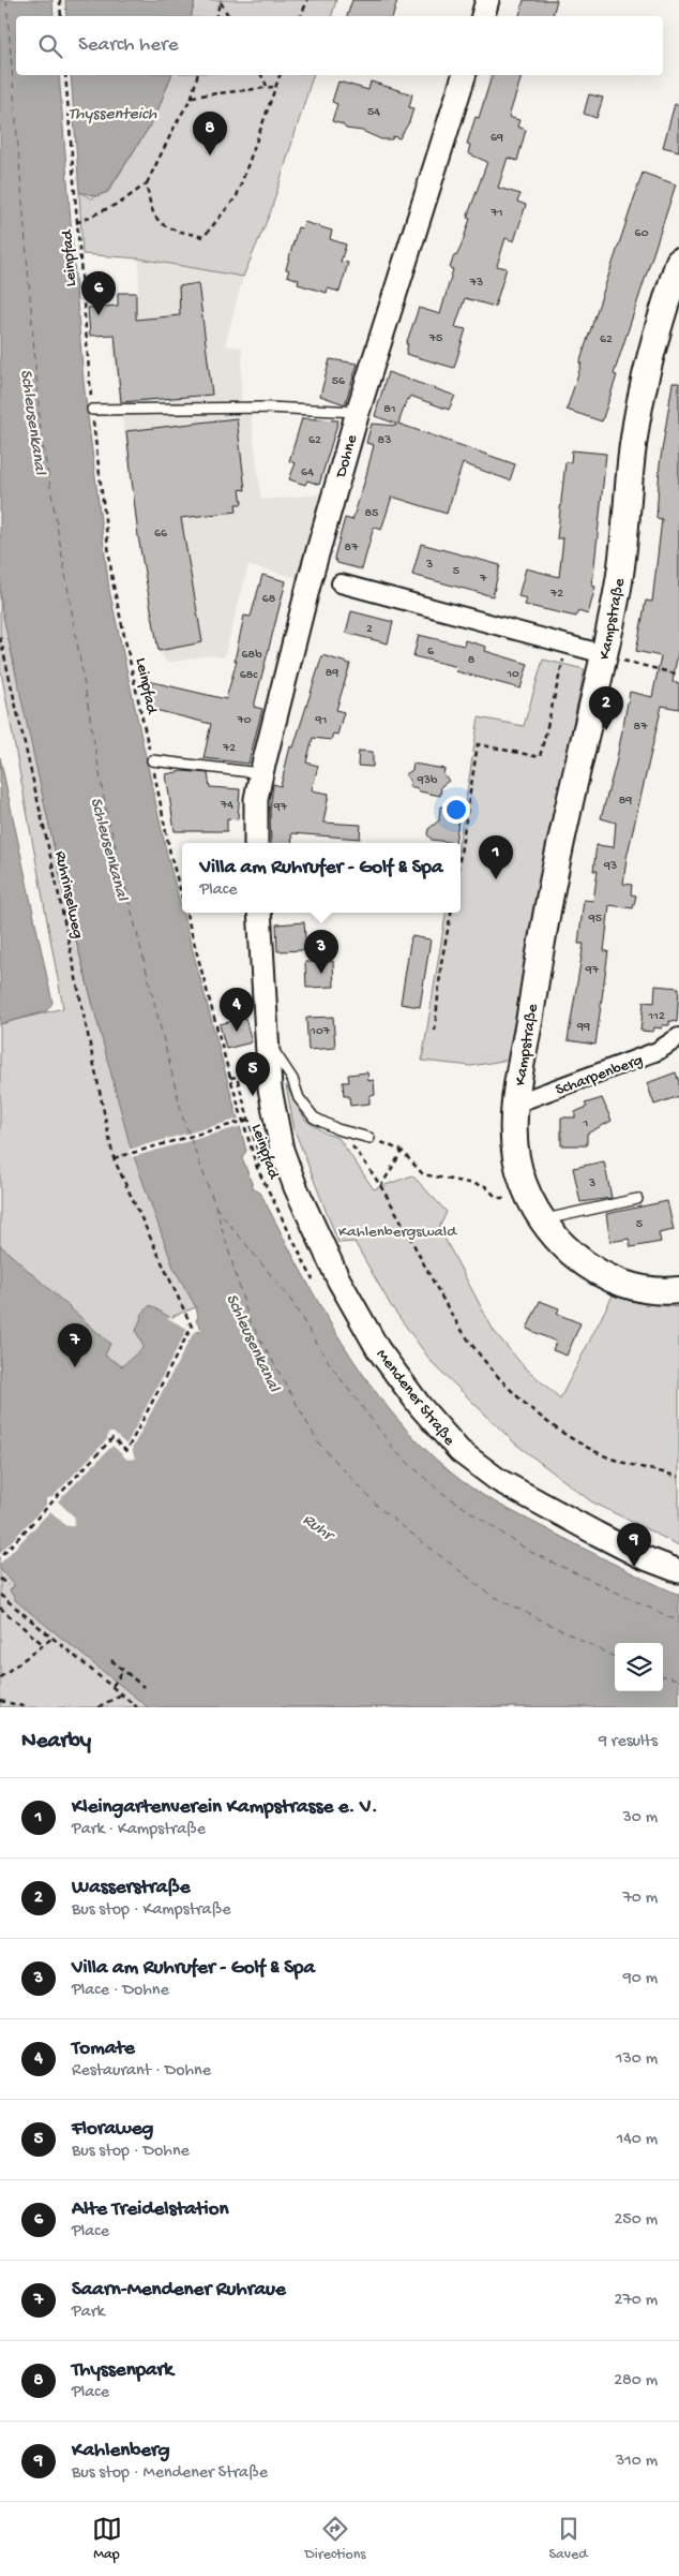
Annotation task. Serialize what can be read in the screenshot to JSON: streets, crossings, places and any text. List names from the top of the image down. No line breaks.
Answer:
{"streets":{"main road":["Kampstraße"],"street":["Dohne","Scharpenberg","Mendener Straße"],"path":["Leinpfad","Ruhrinselweg"]},"crossings":[["Kampstraße","Scharpenberg"]],"water":["Thyssenteich","Schleusenkanal","Ruhr"],"parks":["Kahlenbergswald"],"house_numbers":["54","69","71","60","73","75","62","56","81","62","83","64","85","66","87","3","5","7","72","68","2","6","68b","8","89","10","68c","70","91","87","72","93b","89","74","97","93","95","97","112","99","107","1","3","5"],"page":{"search":"Search here","pins":["8","6","2","1","3","4","5","7","9"],"popup":["Villa am Ruhrufer - Golf & Spa","Place"],"heading":["Nearby","9 results"],"list":[{"mark":"1","name":"Kleingartenverein Kampstrasse e. V.","note":"Park · Kampstraße","value":"30 m"},{"mark":"2","name":"Wasserstraße","note":"Bus stop · Kampstraße","value":"70 m"},{"mark":"3","name":"Villa am Ruhrufer - Golf & Spa","note":"Place · Dohne","value":"90 m"},{"mark":"4","name":"Tomate","note":"Restaurant · Dohne","value":"130 m"},{"mark":"5","name":"Floraweg","note":"Bus stop · Dohne","value":"140 m"},{"mark":"6","name":"Alte Treidelstation","note":"Place","value":"250 m"},{"mark":"7","name":"Saarn-Mendener Ruhraue","note":"Park","value":"270 m"},{"mark":"8","name":"Thyssenpark","note":"Place","value":"280 m"},{"mark":"9","name":"Kahlenberg","note":"Bus stop · Mendener Straße","value":"310 m"}],"nav":["Map","Directions","Saved"]}}
